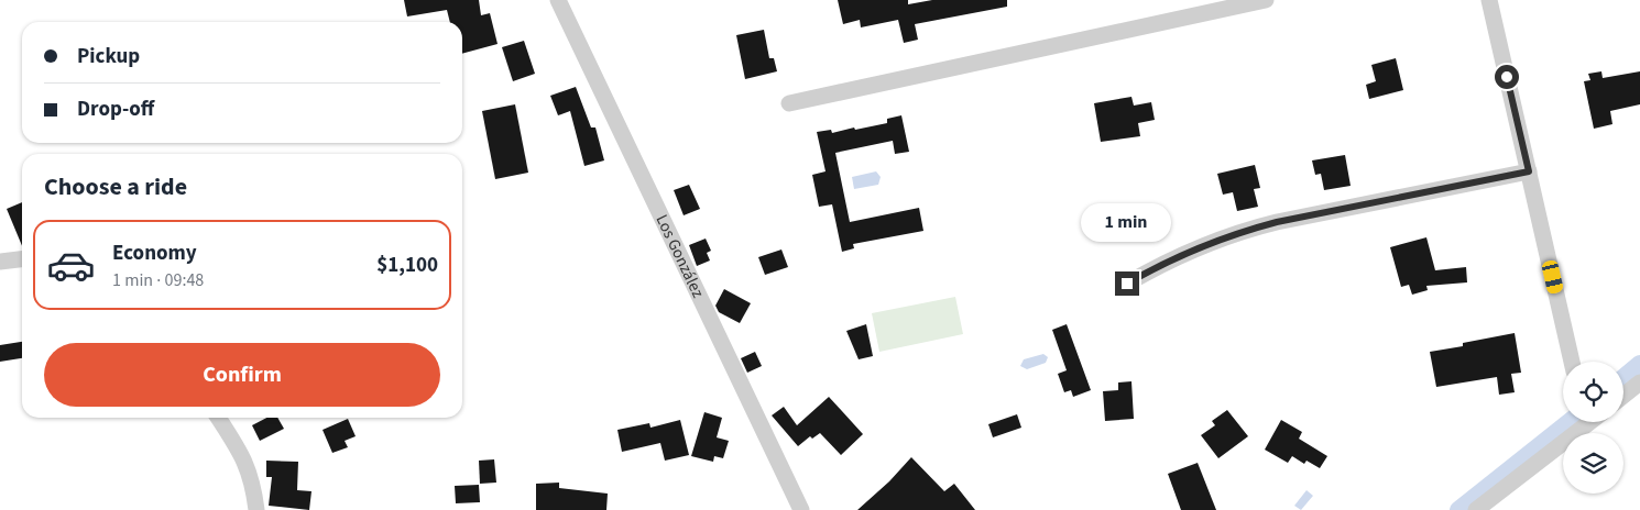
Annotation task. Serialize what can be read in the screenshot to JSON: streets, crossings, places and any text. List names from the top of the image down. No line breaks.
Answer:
{"streets":{"street":["Los González"]},"page":{"banner":["Pickup","Drop-off"],"heading":"Choose a ride","bubble":"1 min","list":[{"name":"Economy","note":"1 min · 09:48","value":"$1,100"}],"buttons":"Confirm"}}
